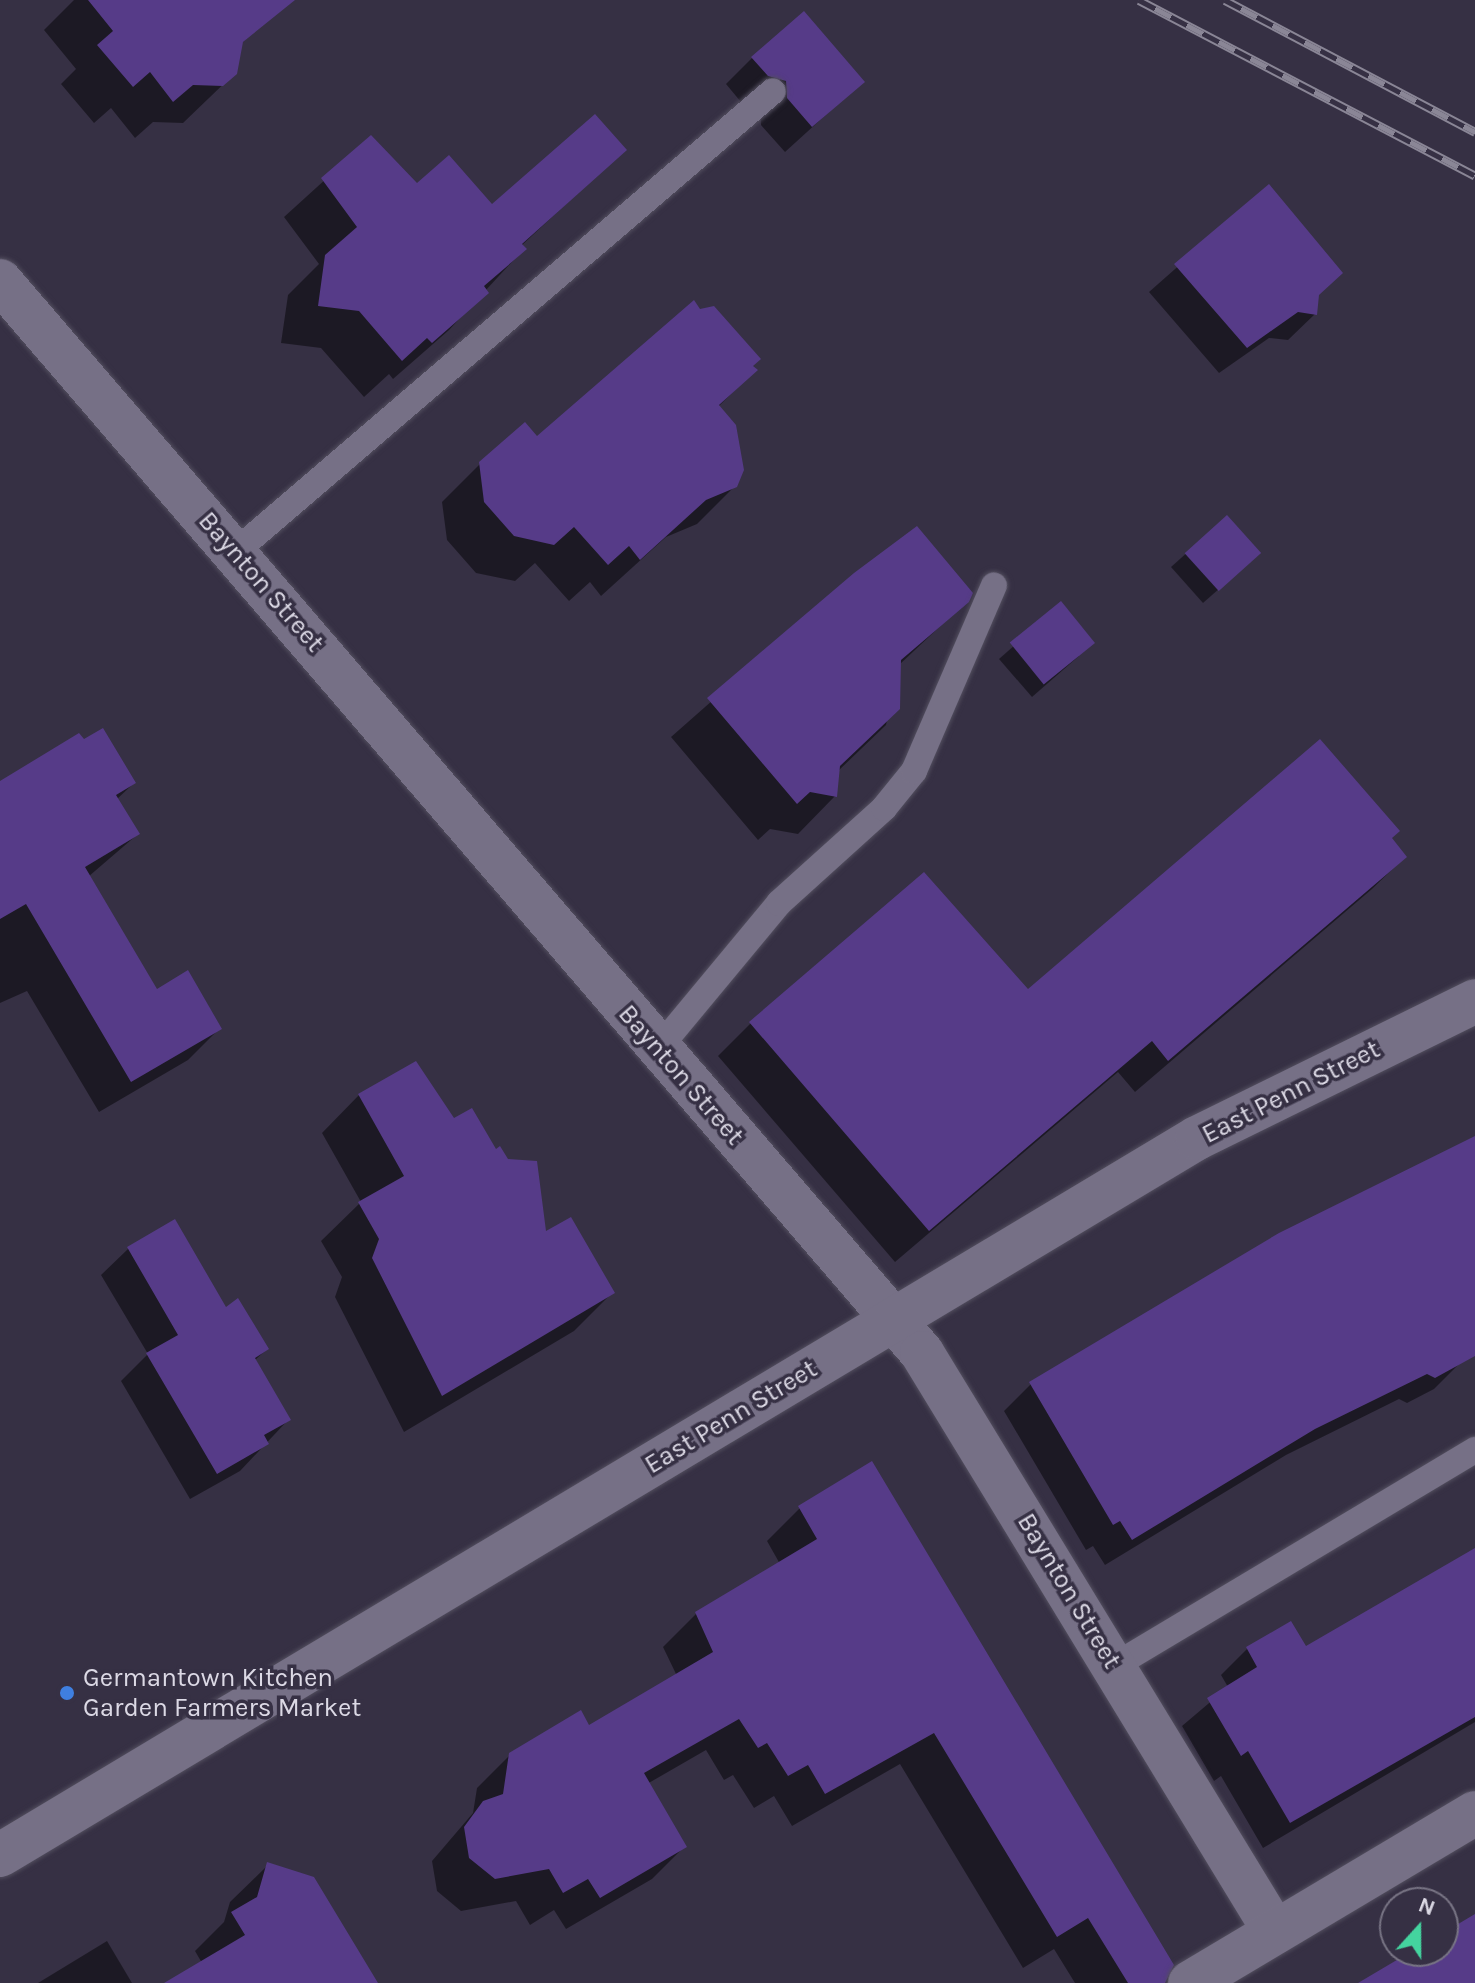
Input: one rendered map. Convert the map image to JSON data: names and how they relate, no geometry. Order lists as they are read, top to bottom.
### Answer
{
  "streets": {
    "street": ["Baynton Street", "East Penn Street"]
  },
  "crossings": [
    ["Baynton Street", "East Penn Street"]
  ],
  "places": ["Germantown Kitchen Garden Farmers Market"],
  "north": "top"
}
